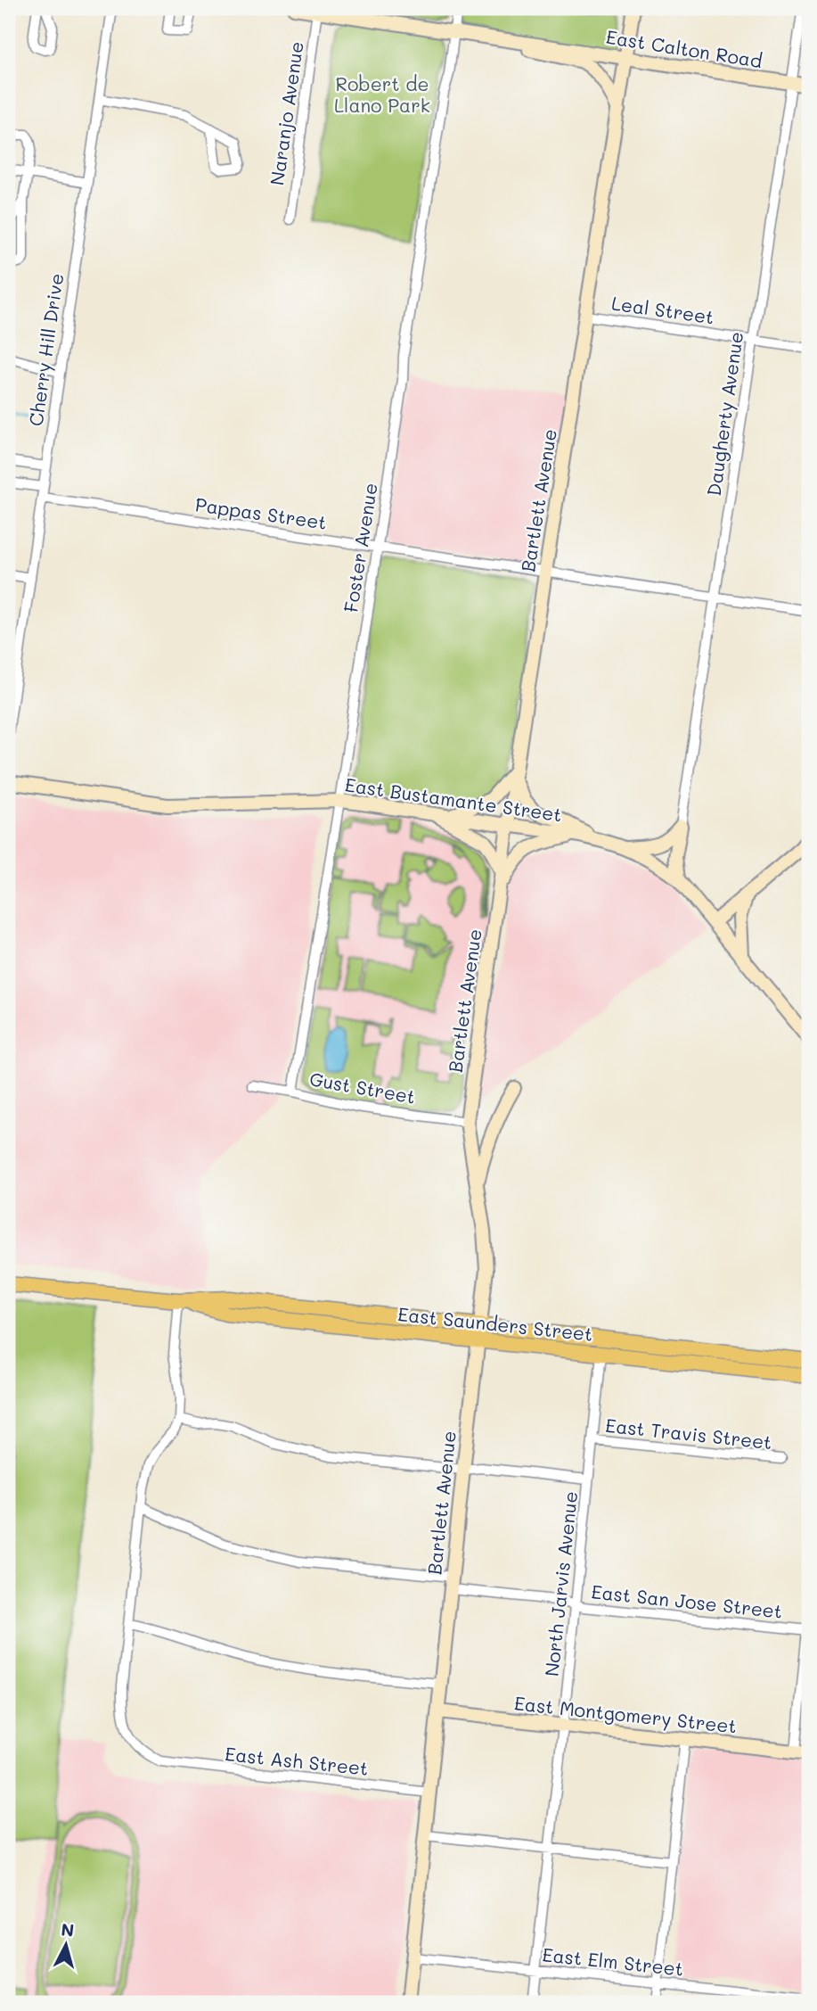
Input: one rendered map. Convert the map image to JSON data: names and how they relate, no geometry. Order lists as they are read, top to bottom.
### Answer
{
  "streets": {
    "main road": [
      "East Calton Road",
      "Bartlett Avenue",
      "East Bustamante Street",
      "East Saunders Street",
      "East Montgomery Street"
    ],
    "street": [
      "Naranjo Avenue",
      "Leal Street",
      "Cherry Hill Drive",
      "Daugherty Avenue",
      "Pappas Street",
      "Foster Avenue",
      "Gust Street",
      "East Travis Street",
      "North Jarvis Avenue",
      "East San Jose Street",
      "East Ash Street",
      "East Elm Street"
    ]
  },
  "crossings": [
    ["East Calton Road", "Naranjo Avenue"],
    ["East Calton Road", "Daugherty Avenue"],
    ["East Calton Road", "Bartlett Avenue"],
    ["East Calton Road", "Foster Avenue"],
    ["Leal Street", "Daugherty Avenue"],
    ["Leal Street", "Bartlett Avenue"],
    ["Cherry Hill Drive", "Pappas Street"],
    ["Daugherty Avenue", "Pappas Street"],
    ["Bartlett Avenue", "Pappas Street"],
    ["Bartlett Avenue", "East Bustamante Street"],
    ["Bartlett Avenue", "Gust Street"],
    ["Bartlett Avenue", "East Saunders Street"],
    ["Bartlett Avenue", "East San Jose Street"],
    ["Bartlett Avenue", "East Montgomery Street"],
    ["Bartlett Avenue", "East Ash Street"],
    ["Bartlett Avenue", "East Elm Street"],
    ["Pappas Street", "Foster Avenue"],
    ["Foster Avenue", "East Bustamante Street"],
    ["Foster Avenue", "Gust Street"],
    ["East Saunders Street", "North Jarvis Avenue"],
    ["East Travis Street", "North Jarvis Avenue"],
    ["North Jarvis Avenue", "East San Jose Street"],
    ["North Jarvis Avenue", "East Montgomery Street"],
    ["North Jarvis Avenue", "East Elm Street"]
  ],
  "parks": ["Robert de Llano Park"],
  "north": "top"
}
